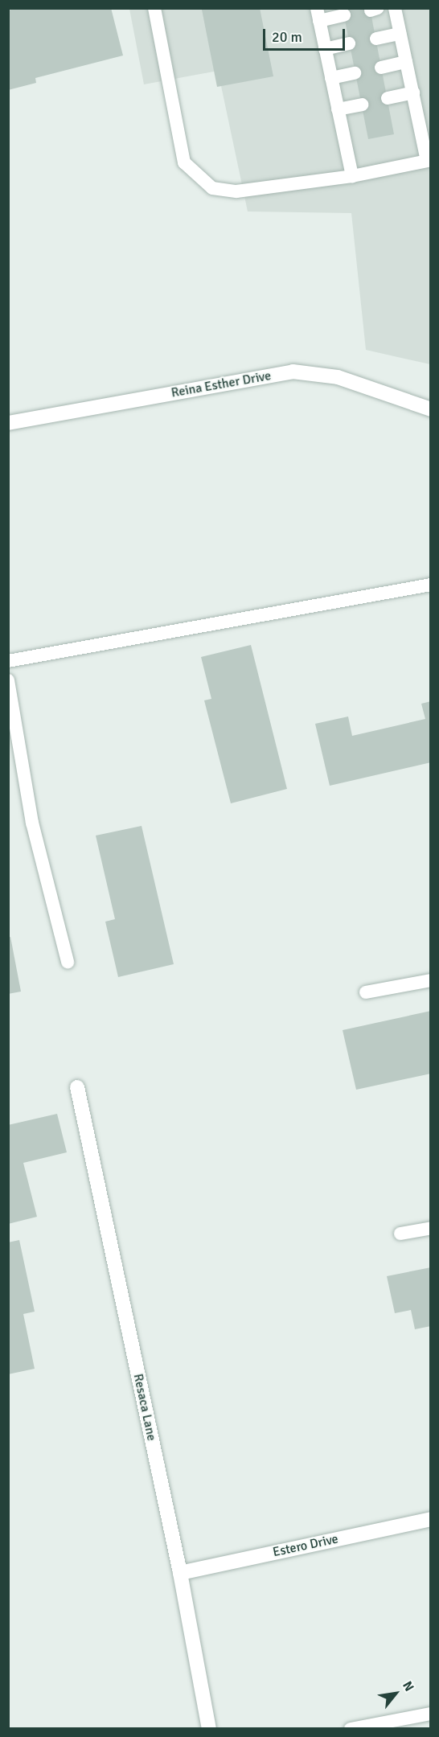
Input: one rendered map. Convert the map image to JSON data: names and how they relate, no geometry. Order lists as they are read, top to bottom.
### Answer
{
  "streets": {
    "street": ["Reina Esther Drive", "Resaca Lane", "Estero Drive"]
  },
  "crossings": [
    ["Resaca Lane", "Estero Drive"]
  ],
  "scale_bar": "20 m",
  "north": "top right"
}
